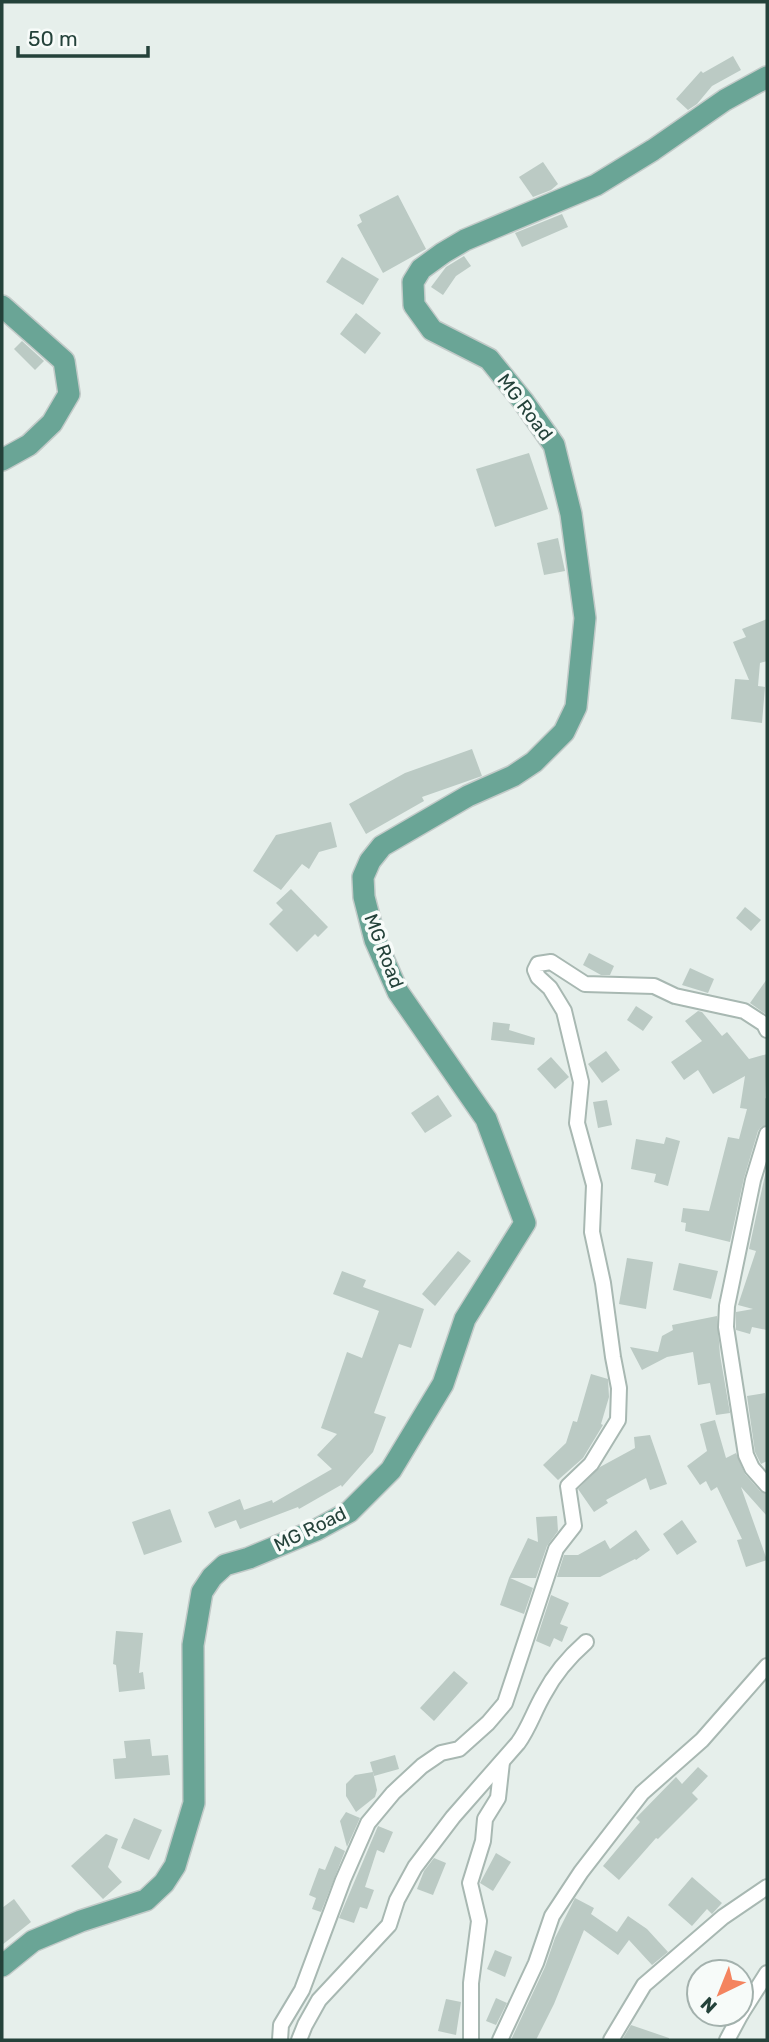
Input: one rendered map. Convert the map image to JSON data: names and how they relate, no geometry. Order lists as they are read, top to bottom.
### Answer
{
  "streets": {
    "main road": ["MG Road"]
  },
  "scale_bar": "50 m",
  "north": "bottom left"
}
